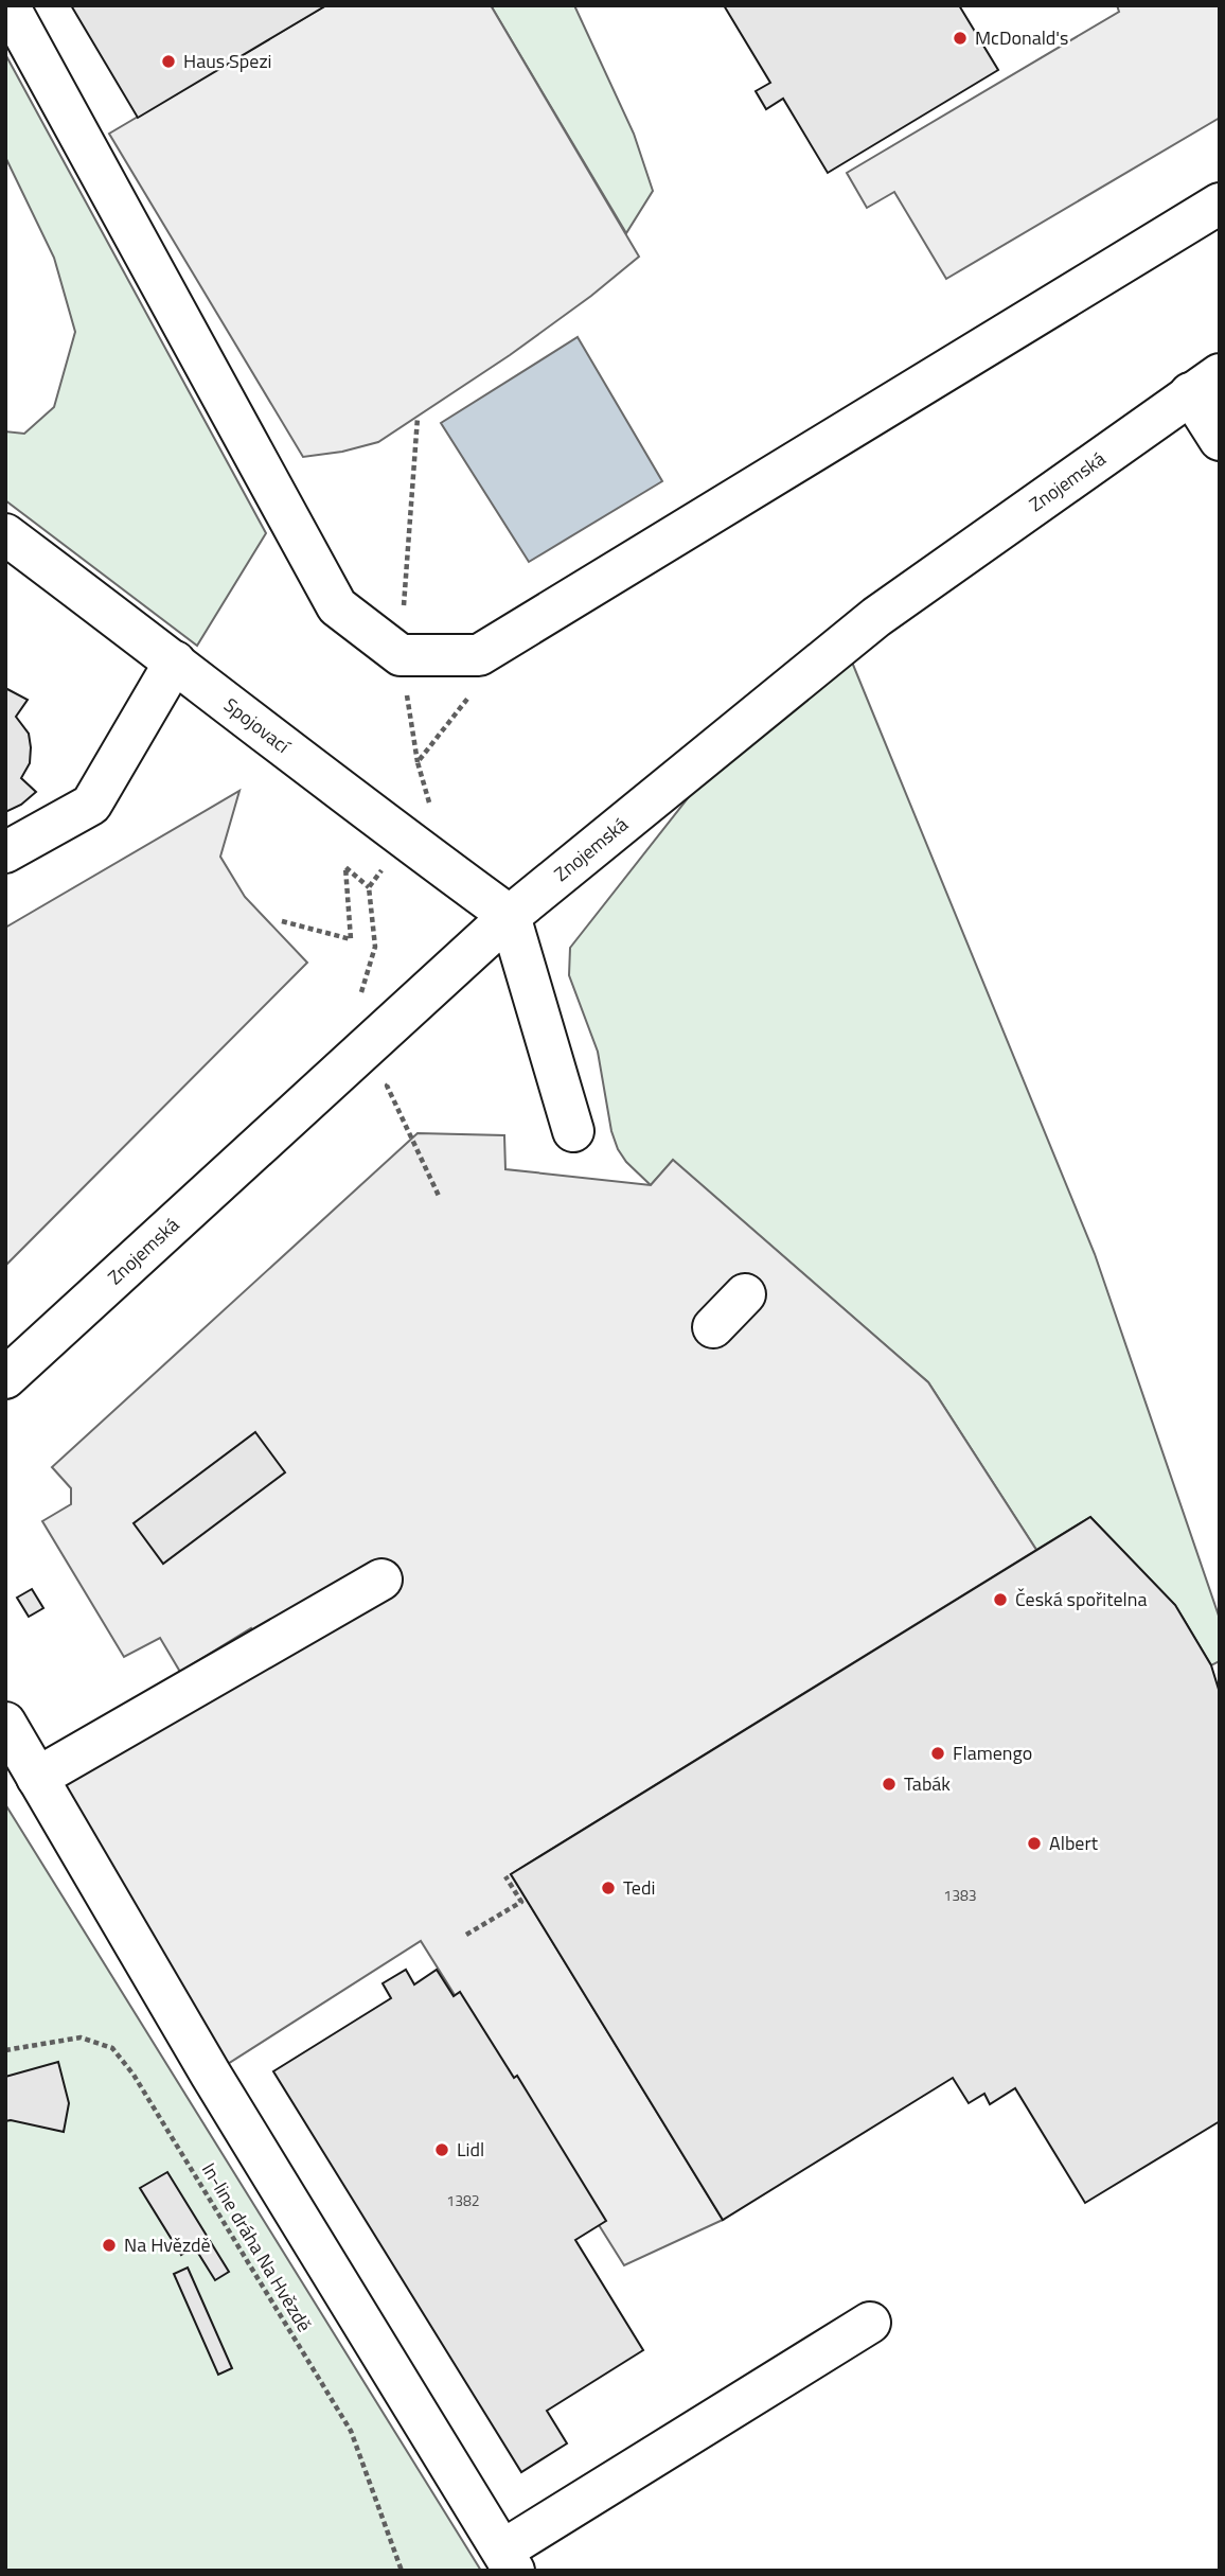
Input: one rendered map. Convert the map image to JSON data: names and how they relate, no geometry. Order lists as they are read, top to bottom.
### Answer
{
  "streets": {
    "street": ["Znojemská", "Spojovací"],
    "path": ["In-line dráha Na Hvězdě"]
  },
  "crossings": [
    ["Znojemská", "Spojovací"]
  ],
  "places": [
    "McDonald's",
    "Haus Spezi",
    "Česká spořitelna",
    "Flamengo",
    "Tabák",
    "Albert",
    "Tedi",
    "Lidl",
    "Na Hvězdě"
  ],
  "house_numbers": ["1383", "1382"]
}
